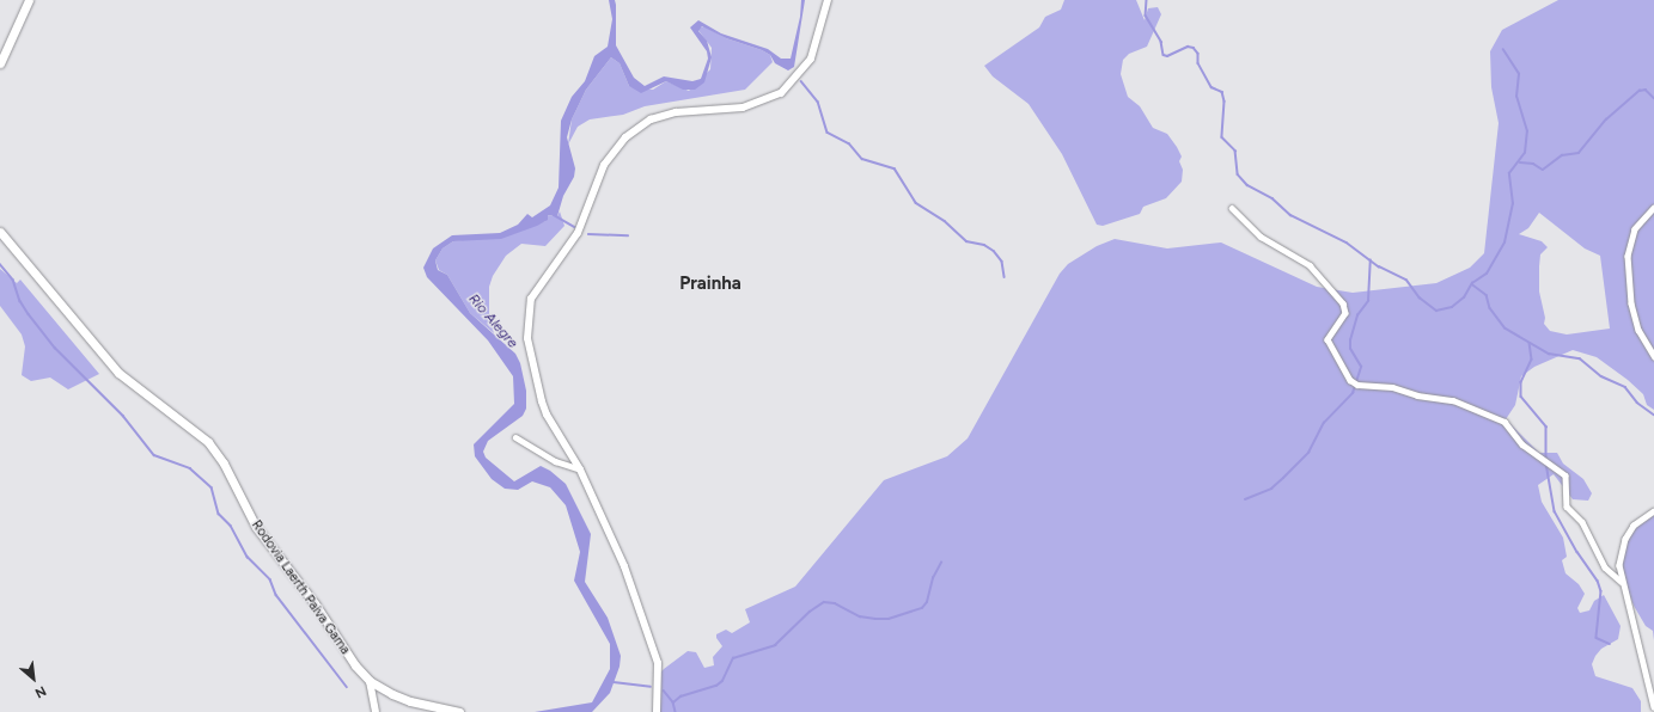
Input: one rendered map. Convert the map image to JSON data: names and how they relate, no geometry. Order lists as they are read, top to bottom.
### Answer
{
  "streets": {
    "main road": ["Rodovia Laerth Paiva Gama"]
  },
  "districts": ["Prainha"],
  "water": ["Rio Alegre"],
  "north": "bottom right"
}
